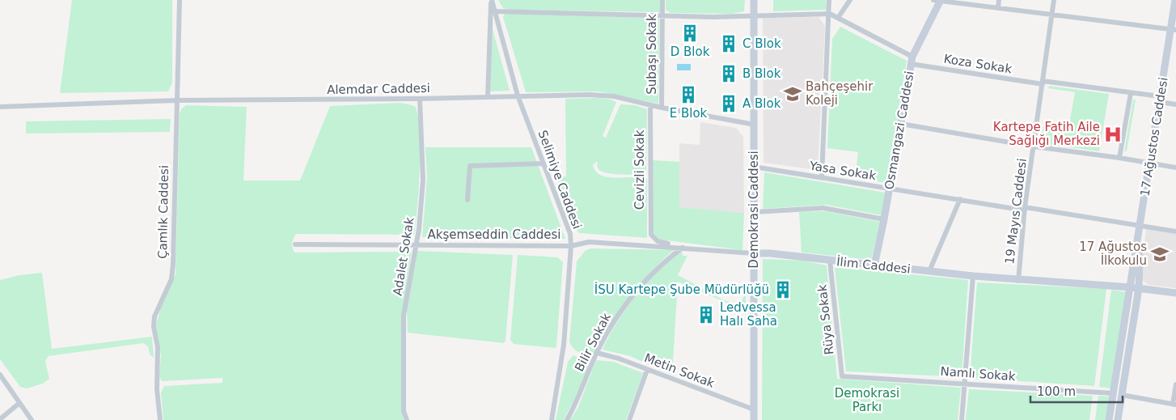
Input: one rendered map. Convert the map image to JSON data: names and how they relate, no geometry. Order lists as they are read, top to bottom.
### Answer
{
  "streets": {
    "street": [
      "Subaşı Sokak",
      "Koza Sokak",
      "Alemdar Caddesi",
      "Osmangazi Caddesi",
      "17 Ağustos Caddesi",
      "Cevizli Sokak",
      "Yasa Sokak",
      "Selimiye Caddesi",
      "Demokrasi Caddesi",
      "19 Mayıs Caddesi",
      "Çamlık Caddesi",
      "Akşemseddin Caddesi",
      "Adalet Sokak",
      "İlim Caddesi",
      "Rüya Sokak",
      "Bilir Sokak",
      "Metin Sokak",
      "Namlı Sokak"
    ]
  },
  "crossings": [
    ["Subaşı Sokak", "Alemdar Caddesi"],
    ["Koza Sokak", "Osmangazi Caddesi"],
    ["Koza Sokak", "17 Ağustos Caddesi"],
    ["Koza Sokak", "19 Mayıs Caddesi"],
    ["Alemdar Caddesi", "Cevizli Sokak"],
    ["Alemdar Caddesi", "Selimiye Caddesi"],
    ["Alemdar Caddesi", "Demokrasi Caddesi"],
    ["Alemdar Caddesi", "Çamlık Caddesi"],
    ["Alemdar Caddesi", "Adalet Sokak"],
    ["Osmangazi Caddesi", "Yasa Sokak"],
    ["Osmangazi Caddesi", "İlim Caddesi"],
    ["17 Ağustos Caddesi", "Yasa Sokak"],
    ["17 Ağustos Caddesi", "İlim Caddesi"],
    ["17 Ağustos Caddesi", "Namlı Sokak"],
    ["Cevizli Sokak", "İlim Caddesi"],
    ["Cevizli Sokak", "Bilir Sokak"],
    ["Yasa Sokak", "Demokrasi Caddesi"],
    ["Yasa Sokak", "19 Mayıs Caddesi"],
    ["Selimiye Caddesi", "Akşemseddin Caddesi"],
    ["Selimiye Caddesi", "İlim Caddesi"],
    ["Demokrasi Caddesi", "İlim Caddesi"],
    ["Demokrasi Caddesi", "Metin Sokak"],
    ["19 Mayıs Caddesi", "İlim Caddesi"],
    ["Akşemseddin Caddesi", "Adalet Sokak"],
    ["Akşemseddin Caddesi", "İlim Caddesi"],
    ["İlim Caddesi", "Rüya Sokak"],
    ["İlim Caddesi", "Bilir Sokak"],
    ["Rüya Sokak", "Namlı Sokak"],
    ["Bilir Sokak", "Metin Sokak"]
  ],
  "parks": ["Demokrasi Parkı"],
  "places": {
    "building": [
      "D Blok",
      "C Blok",
      "B Blok",
      "E Blok",
      "A Blok",
      "İSU Kartepe Şube Müdürlüğü",
      "Ledvessa Halı Saha"
    ],
    "school or university": ["Bahçeşehir Koleji", "17 Ağustos İlkokulu"],
    "hospital": ["Kartepe Fatih Aile Sağlığı Merkezi"]
  },
  "scale_bar": "100 m"
}
